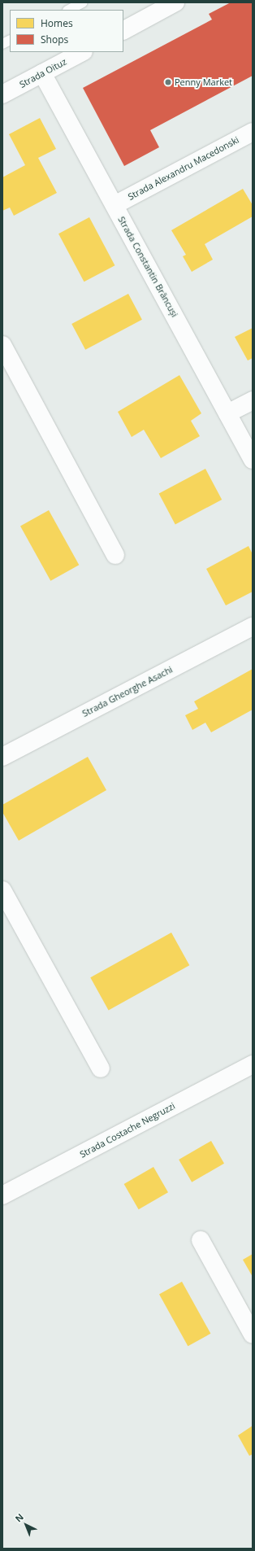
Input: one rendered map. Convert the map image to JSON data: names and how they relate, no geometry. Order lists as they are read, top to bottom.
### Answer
{
  "streets": {
    "street": [
      "Strada Oituz",
      "Strada Alexandru Macedonski",
      "Strada Constantin Brâncuși",
      "Strada Gheorghe Asachi",
      "Strada Costache Negruzzi"
    ]
  },
  "crossings": [
    ["Strada Oituz", "Strada Constantin Brâncuși"],
    ["Strada Alexandru Macedonski", "Strada Constantin Brâncuși"]
  ],
  "places": ["Penny Market"],
  "legend": ["Homes", "Shops"],
  "north": "top left"
}
